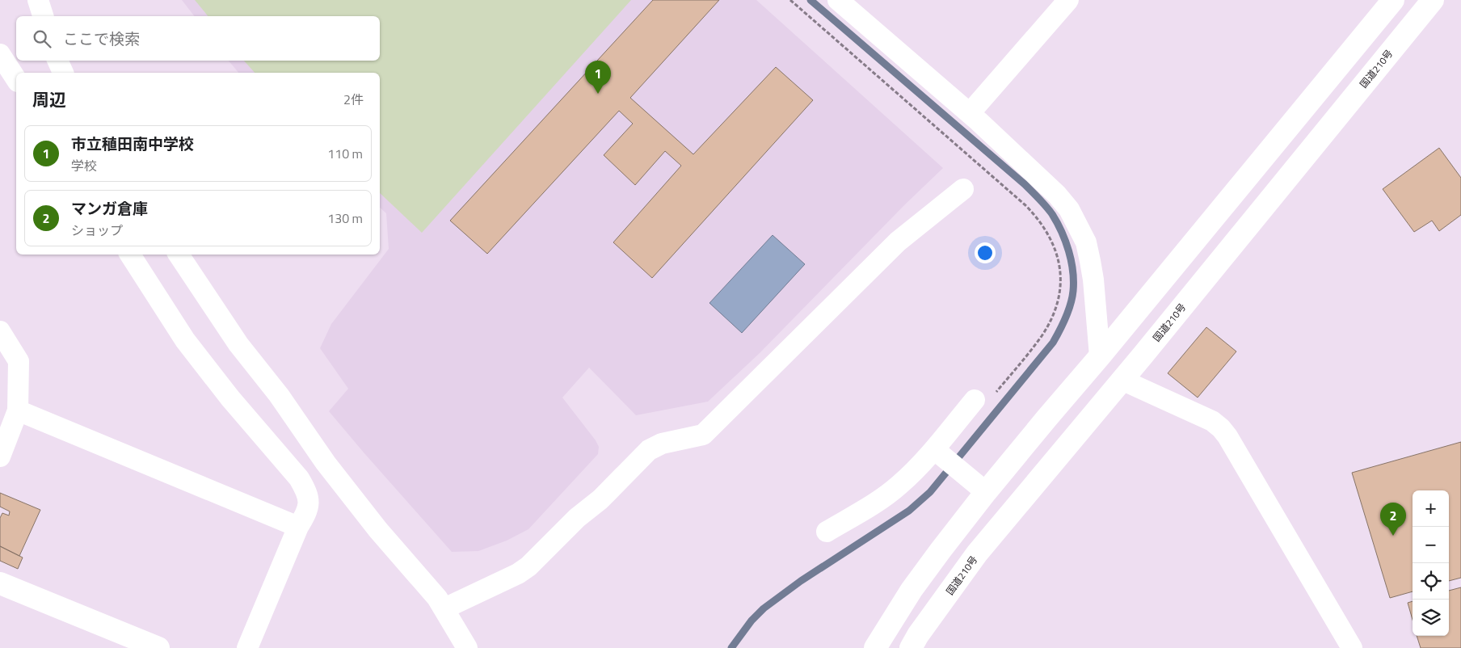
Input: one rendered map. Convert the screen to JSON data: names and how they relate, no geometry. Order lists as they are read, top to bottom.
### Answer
{
  "streets": {
    "main road": ["国道210号"]
  },
  "page": {
    "search": "ここで検索",
    "pins": ["1", "2"],
    "heading": ["周辺", "2件"],
    "list": [
      {
        "mark": "1",
        "name": "市立稙田南中学校",
        "note": "学校",
        "value": "110 m"
      },
      {
        "mark": "2",
        "name": "マンガ倉庫",
        "note": "ショップ",
        "value": "130 m"
      }
    ],
    "map_buttons": ["+", "−"]
  }
}
